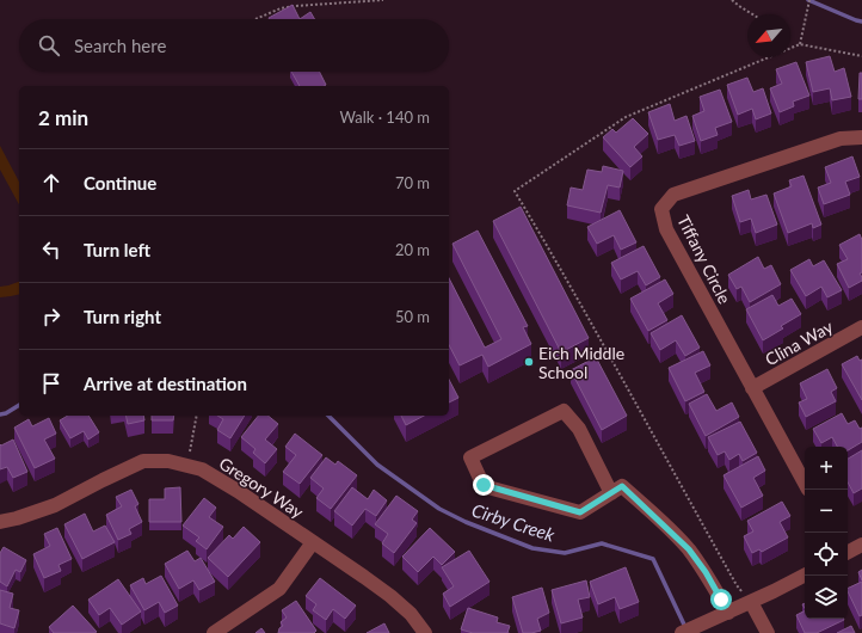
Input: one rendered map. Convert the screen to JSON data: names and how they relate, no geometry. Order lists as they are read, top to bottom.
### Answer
{
  "streets": {
    "street": ["Tiffany Circle", "Clina Way", "Gregory Way"]
  },
  "crossings": [
    ["Tiffany Circle", "Clina Way"]
  ],
  "water": ["Cirby Creek"],
  "places": ["Eich Middle School"],
  "north": "bottom left",
  "page": {
    "search": "Search here",
    "heading": ["2 min", "Walk · 140 m"],
    "list": [
      ["Continue", "70 m"],
      ["Turn left", "20 m"],
      ["Turn right", "50 m"],
      "Arrive at destination"
    ],
    "map_buttons": ["+", "−"]
  }
}
